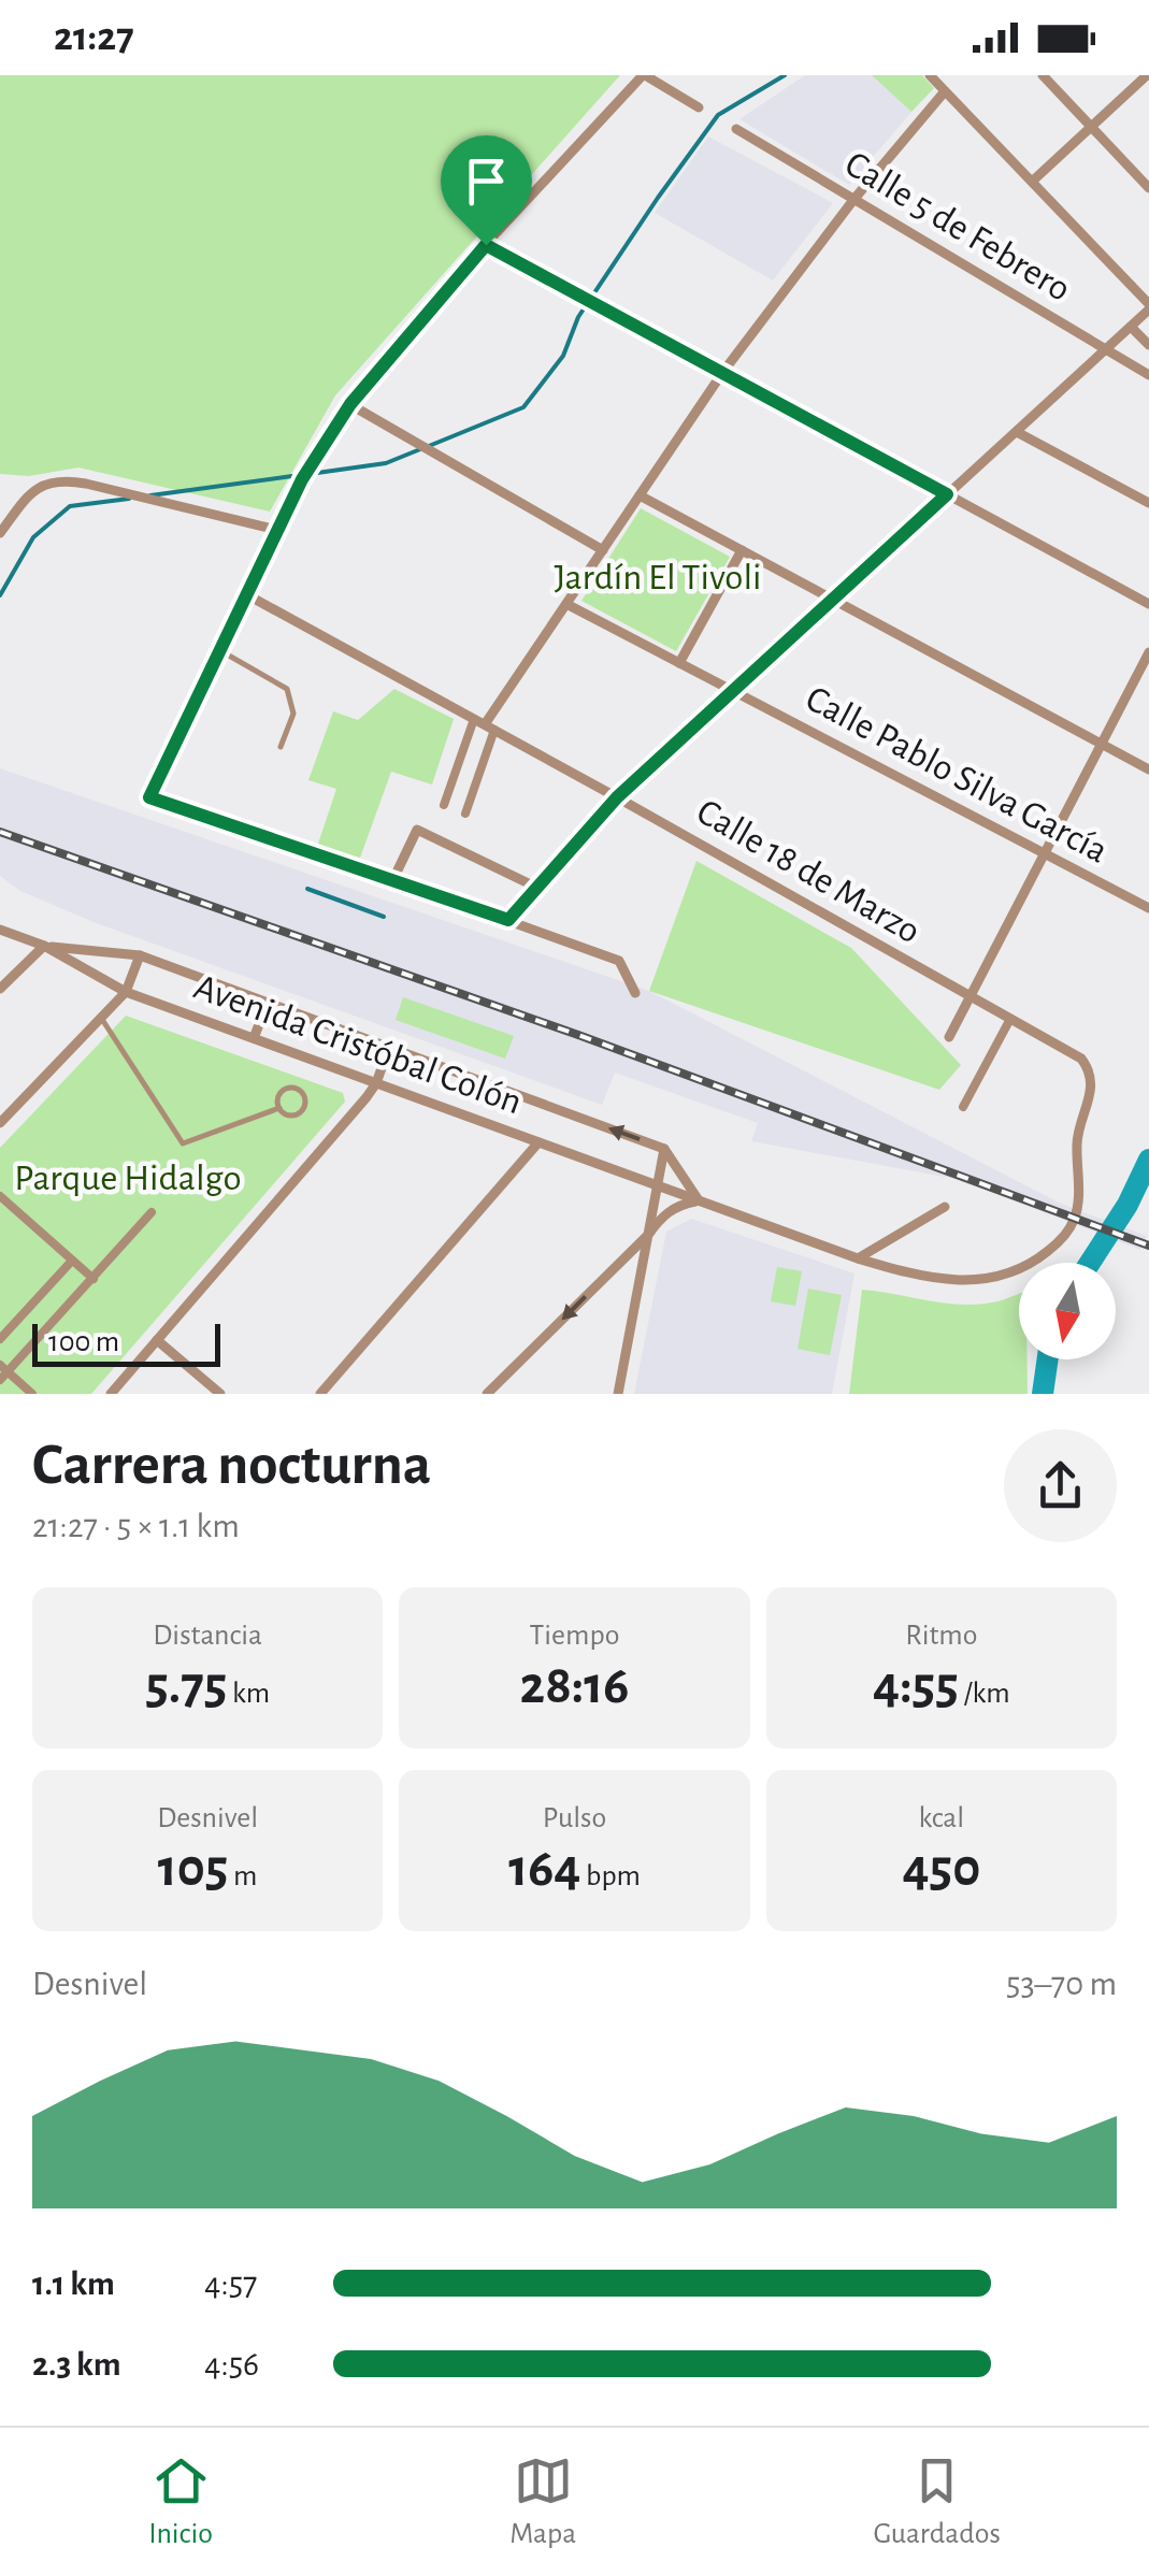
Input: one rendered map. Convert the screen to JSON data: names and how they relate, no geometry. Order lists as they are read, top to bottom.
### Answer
{
  "streets": {
    "street": [
      "Calle 5 de Febrero",
      "Calle Pablo Silva García",
      "Calle 18 de Marzo",
      "Avenida Cristóbal Colón"
    ]
  },
  "crossings": [
    ["Calle 18 de Marzo", "Avenida Cristóbal Colón"]
  ],
  "parks": ["Jardín El Tivoli", "Parque Hidalgo"],
  "scale_bar": "100 m",
  "north": "bottom",
  "page": {
    "status": "21:27",
    "scale": "100 m",
    "heading": ["Carrera nocturna", "21:27 · 5 × 1.1 km"],
    "stats": [
      ["Distancia", "5.75 km"],
      ["Tiempo", "28:16"],
      ["Ritmo", "4:55 /km"],
      ["Desnivel", "105 m"],
      ["Pulso", "164 bpm"],
      ["kcal", "450"]
    ],
    "chart": ["Desnivel", "53–70 m"],
    "list": [
      {
        "name": "1.1 km",
        "note": "4:57"
      },
      {
        "name": "2.3 km",
        "note": "4:56"
      }
    ],
    "tabs": ["Inicio", "Mapa", "Guardados"]
  }
}
